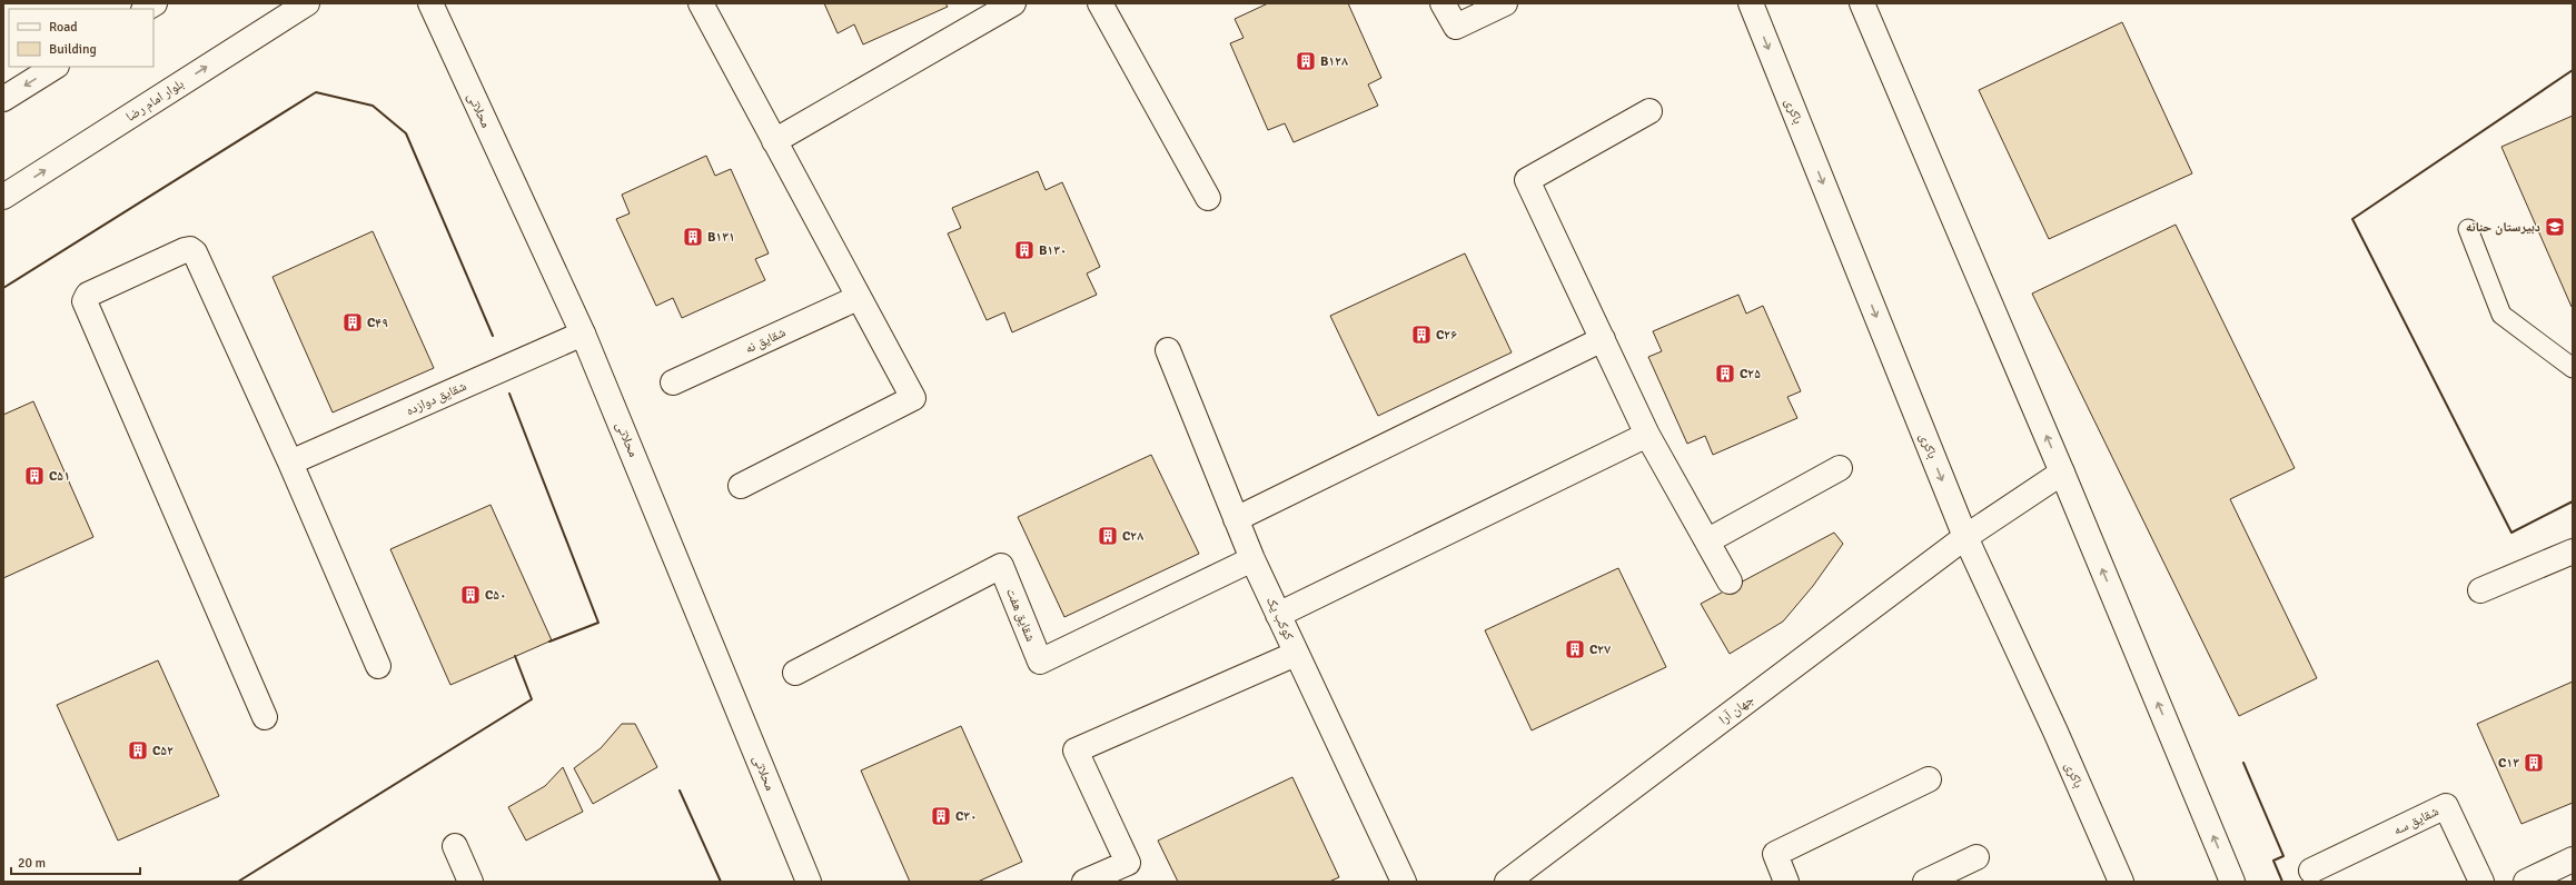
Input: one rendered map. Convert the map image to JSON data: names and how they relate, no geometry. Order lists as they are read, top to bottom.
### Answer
{
  "streets": {
    "street": [
      "بلوار امام رضا",
      "محلاتی",
      "باکری",
      "شقایق نه",
      "شقایق دوازده",
      "شقایق هفت",
      "کوکب یک",
      "جهان آرا",
      "شقایق سه"
    ]
  },
  "crossings": [
    ["محلاتی", "شقایق دوازده"],
    ["باکری", "جهان آرا"],
    ["شقایق هفت", "کوکب یک"]
  ],
  "one_way": ["بلوار امام رضا"],
  "places": {
    "building": [
      "B۱۲۸",
      "B۱۳۱",
      "B۱۳۰",
      "C۴۹",
      "C۲۶",
      "C۲۵",
      "C۵۱",
      "C۲۸",
      "C۵۰",
      "C۲۷",
      "C۵۲",
      "C۱۳",
      "C۳۰"
    ],
    "school or university": ["دبیرستان حنانه"]
  },
  "legend": ["Road", "Building"],
  "scale_bar": "20 m"
}
